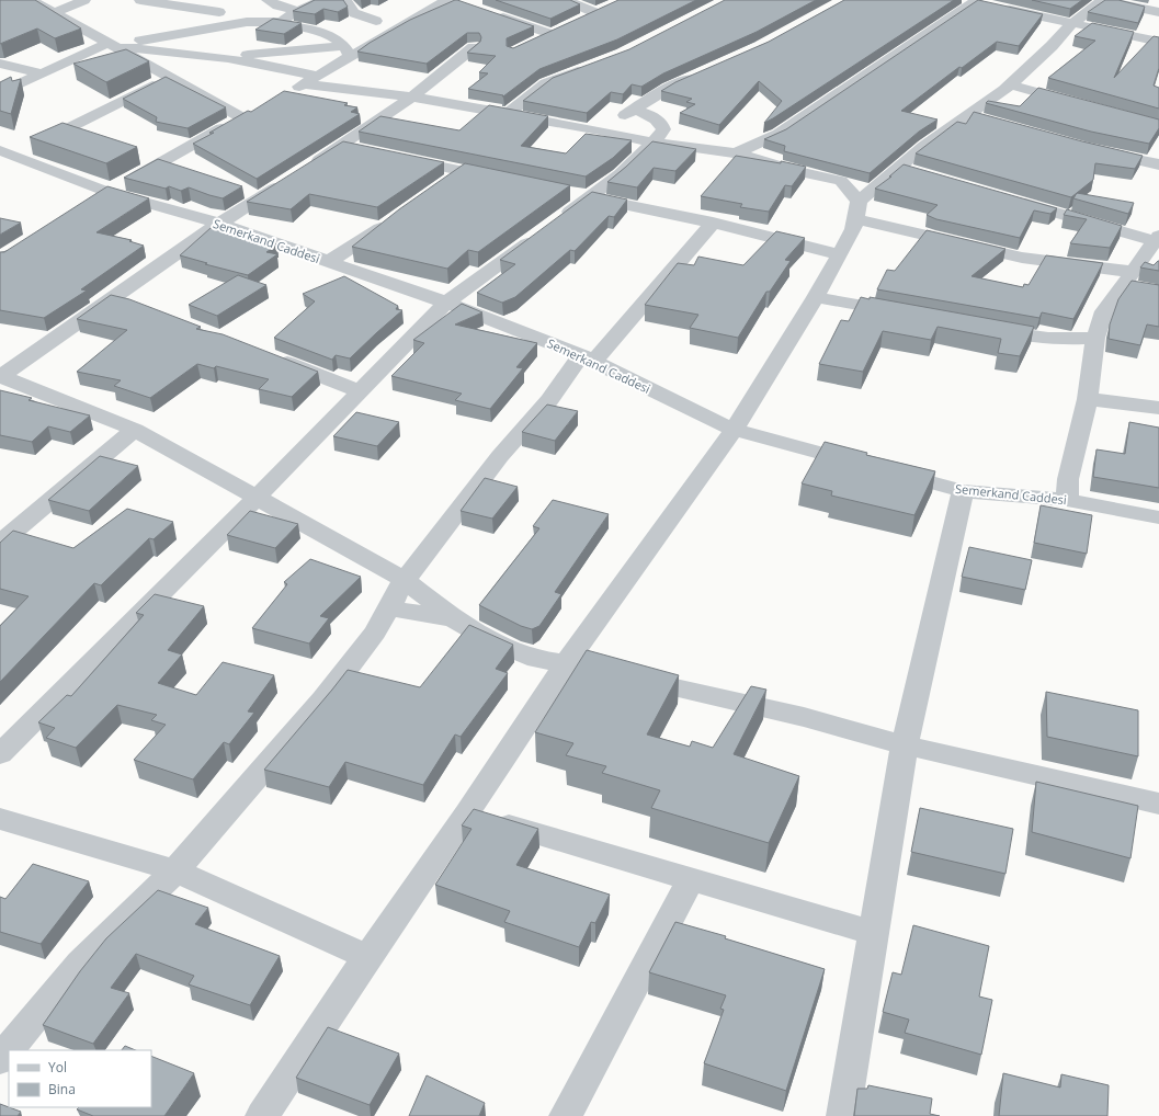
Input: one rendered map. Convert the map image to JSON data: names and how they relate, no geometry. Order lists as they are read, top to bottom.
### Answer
{
  "streets": {
    "street": ["Semerkand Caddesi"]
  },
  "legend": ["Yol", "Bina"]
}
